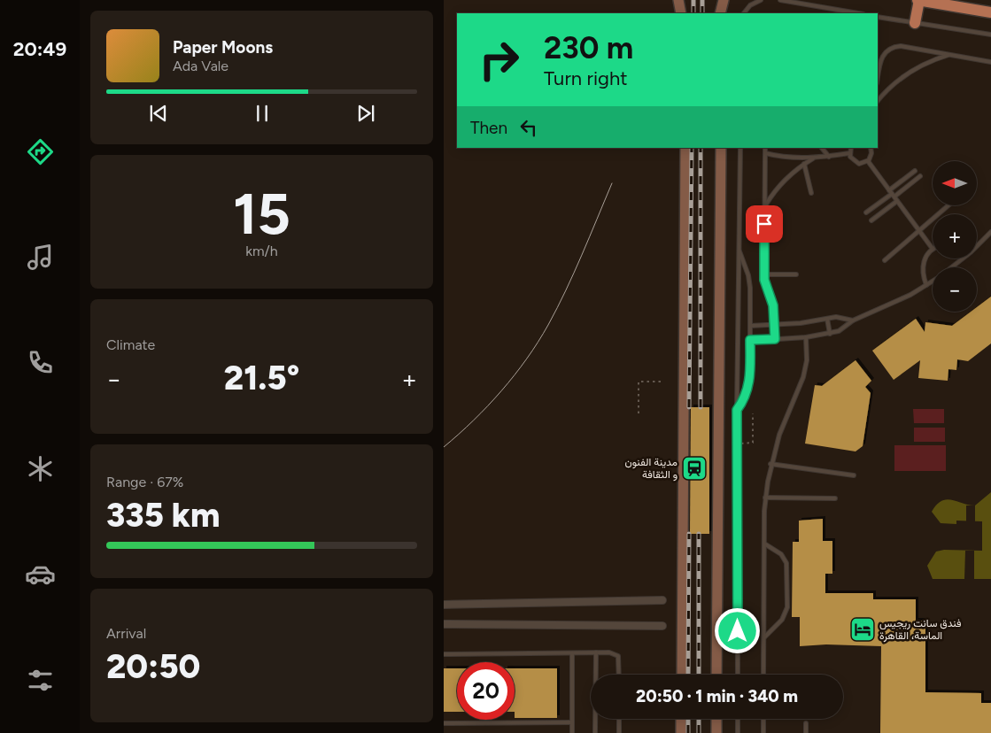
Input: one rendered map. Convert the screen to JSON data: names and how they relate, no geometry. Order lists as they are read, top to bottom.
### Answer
{
  "places": {
    "station": ["مدينة الفنون و الثقافة"],
    "hotel": ["فندق سانت ريجيس الماسة، القاهرة"]
  },
  "north": "left",
  "page": {
    "tabs": "20:49",
    "turn": ["230 m", "Turn right"],
    "song": ["Paper Moons", "Ada Vale"],
    "then": "Then",
    "tile": [
      ["15", "km/h"],
      "Climate",
      ["Range · 67%", "335 km"],
      ["Arrival", "20:50"]
    ],
    "map_buttons": ["+", "−"],
    "heat": ["−", "21.5°", "+"],
    "limit": "20",
    "trip": "20:50 · 1 min · 340 m"
  }
}
